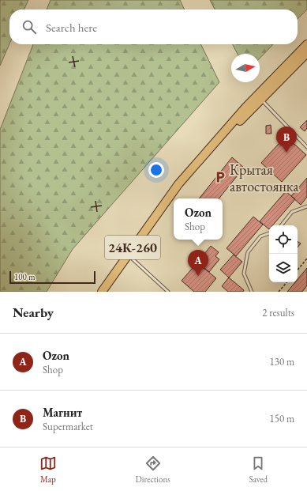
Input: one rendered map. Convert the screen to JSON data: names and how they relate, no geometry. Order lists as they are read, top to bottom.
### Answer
{
  "streets": {
    "main road": ["24К-260"]
  },
  "places": {
    "parking": ["Крытая автостоянка"]
  },
  "scale_bar": "100 m",
  "north": "right",
  "page": {
    "search": "Search here",
    "pins": ["B", "A"],
    "popup": ["Ozon", "Shop"],
    "scale": "100 m",
    "heading": ["Nearby", "2 results"],
    "list": [
      {
        "mark": "A",
        "name": "Ozon",
        "note": "Shop",
        "value": "130 m"
      },
      {
        "mark": "B",
        "name": "Магнит",
        "note": "Supermarket",
        "value": "150 m"
      }
    ],
    "nav": ["Map", "Directions", "Saved"]
  }
}
